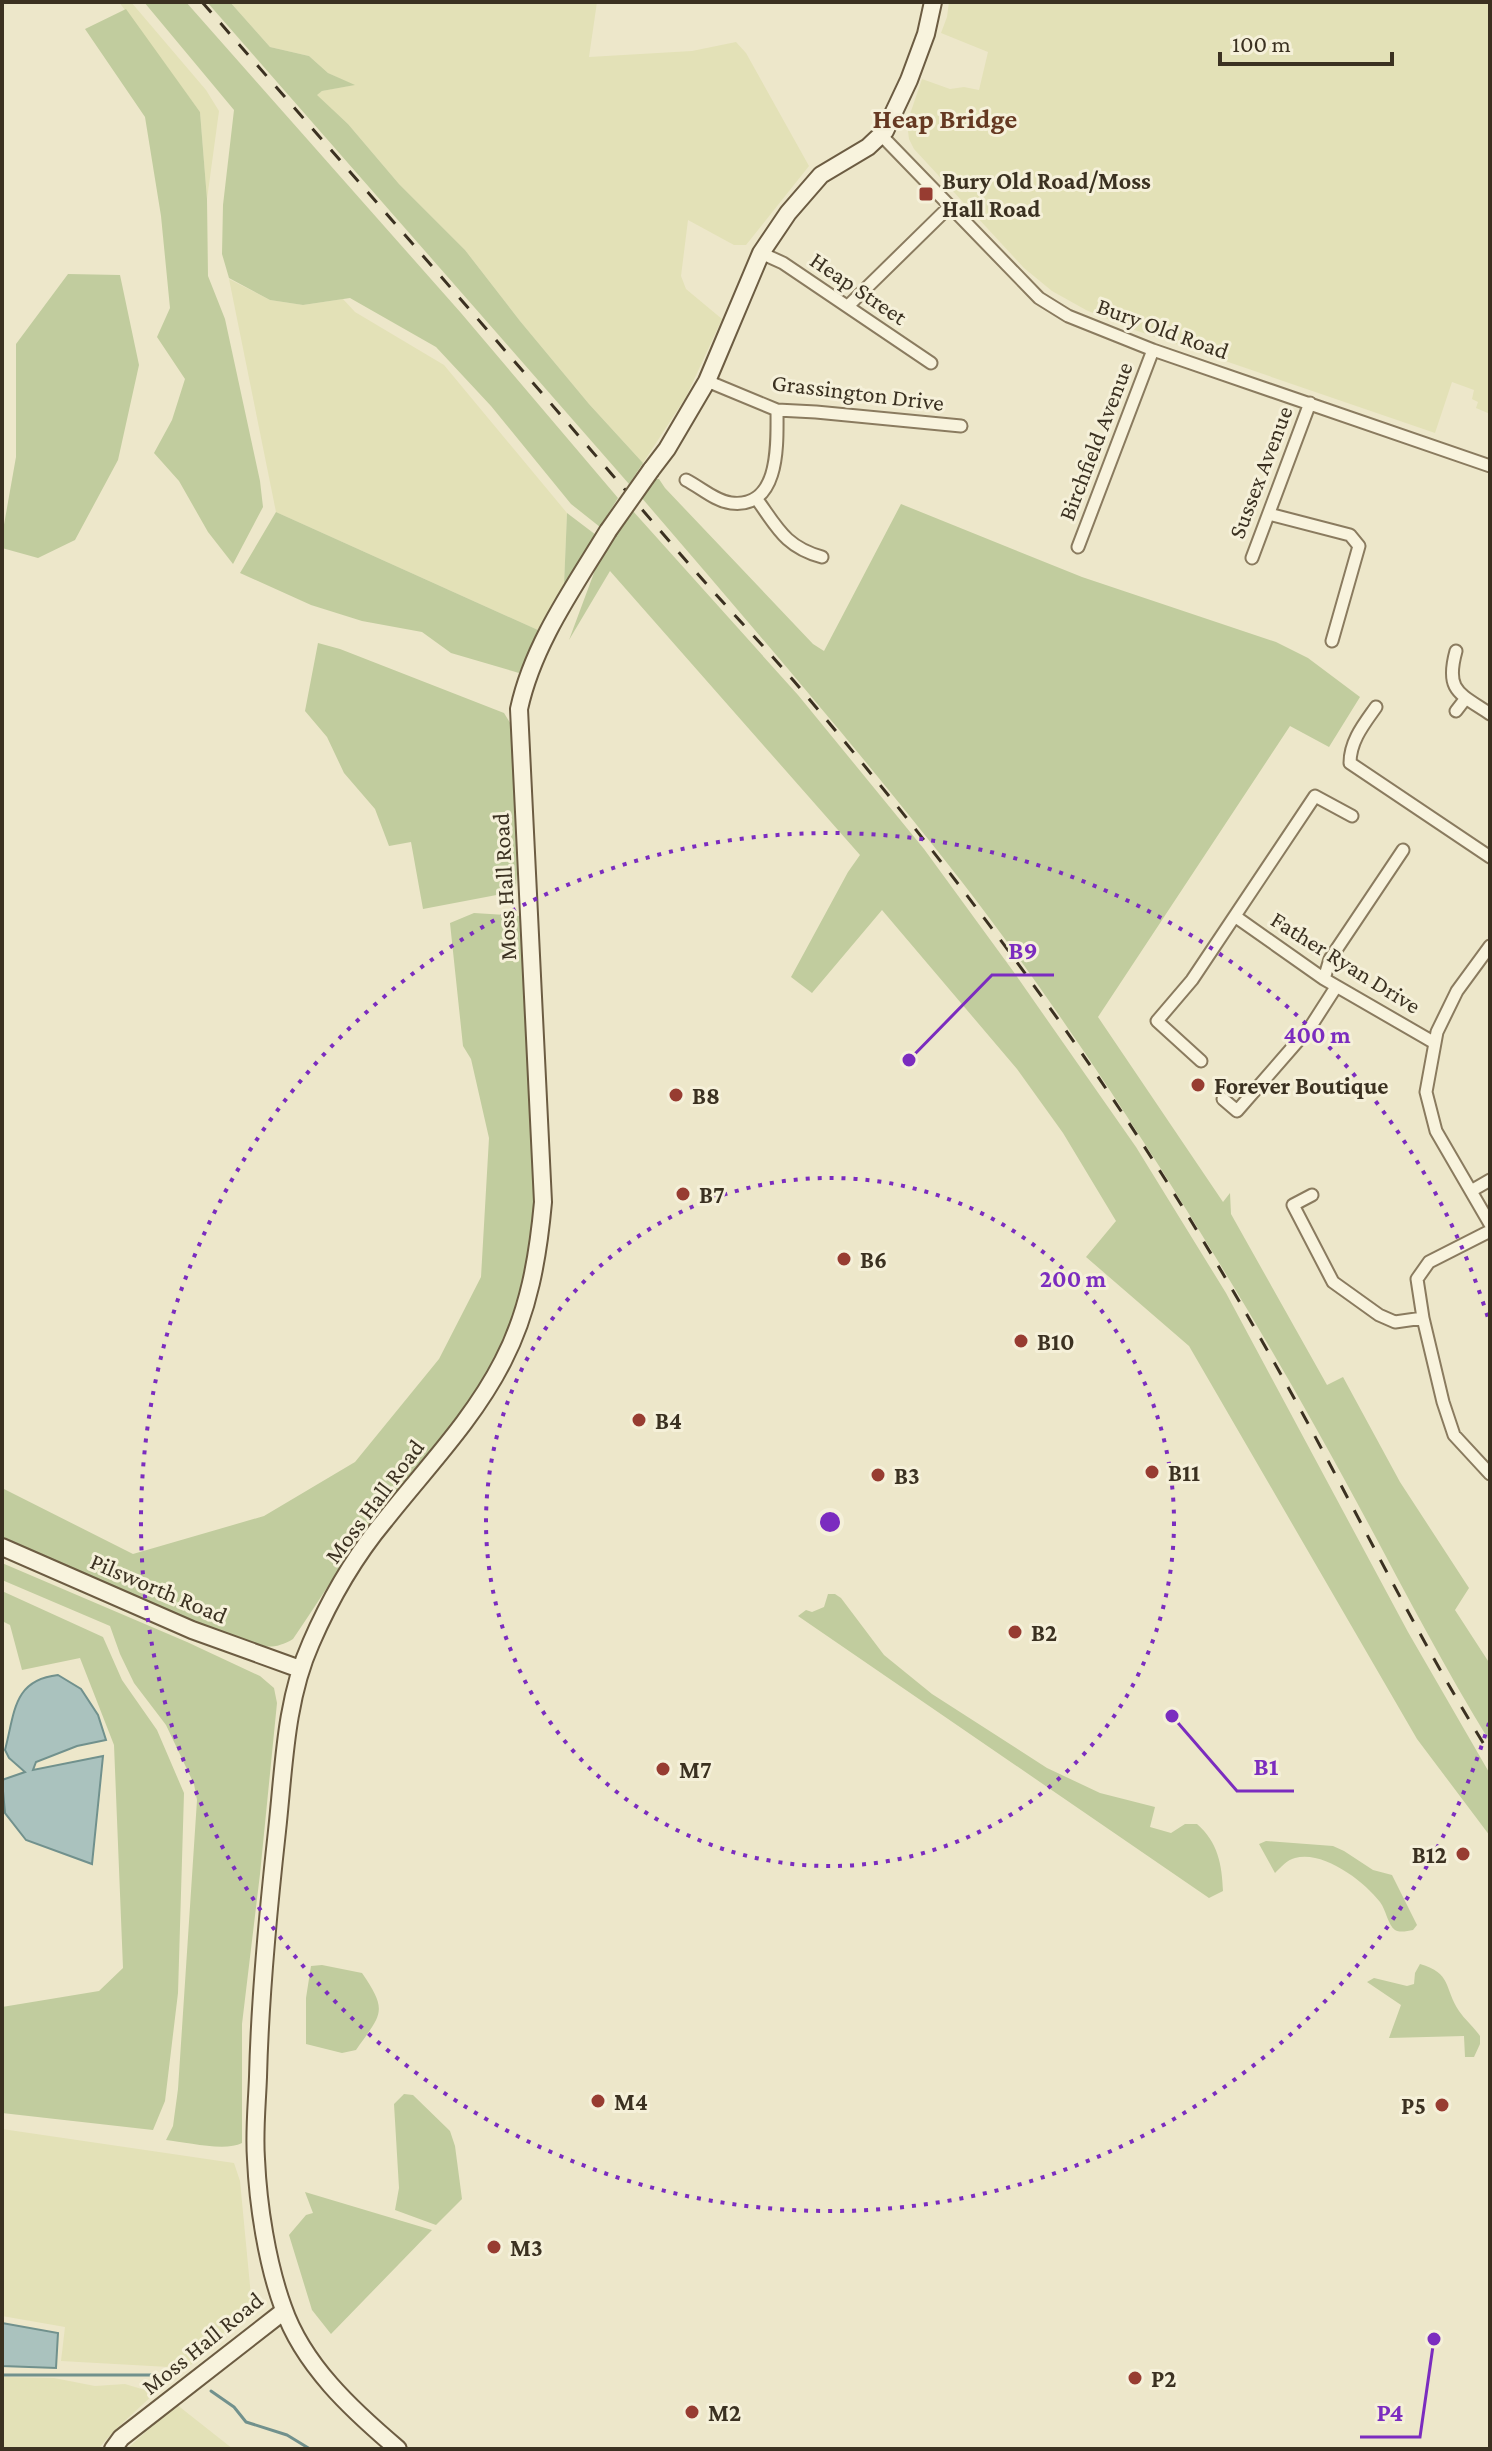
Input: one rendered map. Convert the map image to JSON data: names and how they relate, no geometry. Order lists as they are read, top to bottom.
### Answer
{
  "streets": {
    "street": [
      "Heap Street",
      "Bury Old Road",
      "Grassington Drive",
      "Birchfield Avenue",
      "Sussex Avenue",
      "Moss Hall Road",
      "Father Ryan Drive",
      "Pilsworth Road"
    ]
  },
  "crossings": [
    ["Heap Street", "Moss Hall Road"],
    ["Bury Old Road", "Birchfield Avenue"],
    ["Bury Old Road", "Sussex Avenue"],
    ["Bury Old Road", "Moss Hall Road"],
    ["Grassington Drive", "Moss Hall Road"],
    ["Moss Hall Road", "Pilsworth Road"]
  ],
  "districts": ["Heap Bridge"],
  "places": {
    "transit": ["Bury Old Road/Moss Hall Road"],
    "other": [
      "B9",
      "Forever Boutique",
      "B8",
      "B7",
      "B6",
      "B10",
      "B4",
      "B11",
      "B3",
      "B2",
      "B1",
      "M7",
      "B12",
      "M4",
      "P5",
      "M3",
      "P4",
      "P2",
      "M2"
    ]
  },
  "scale_bar": "100 m",
  "rings": ["400 m", "200 m"]
}
